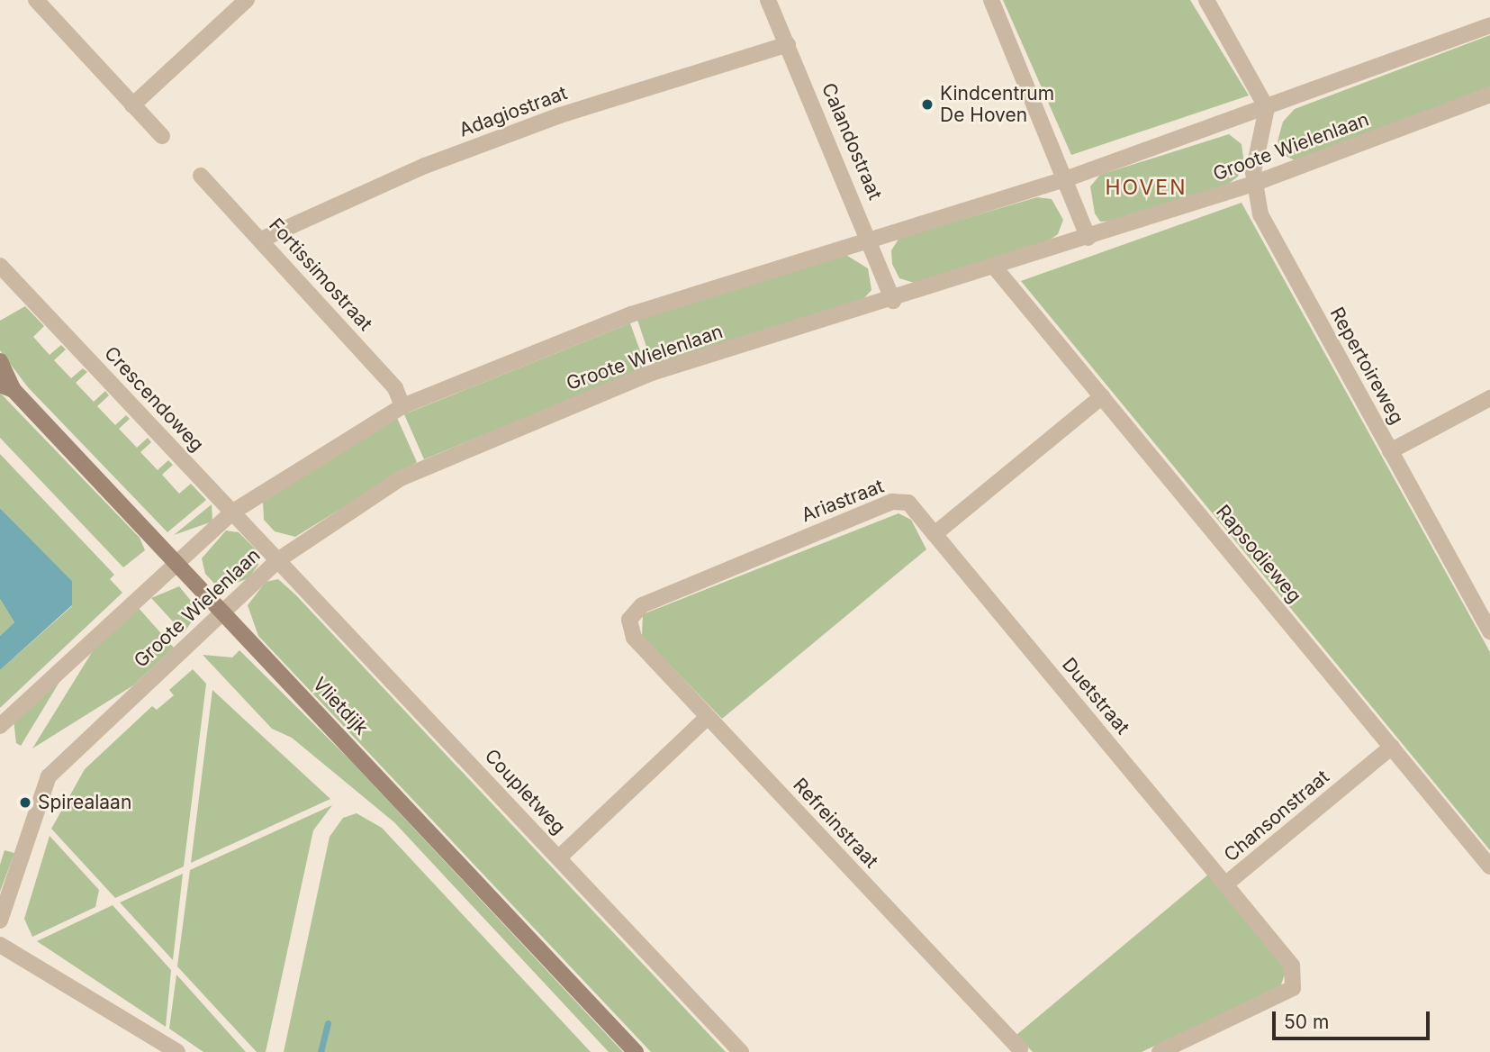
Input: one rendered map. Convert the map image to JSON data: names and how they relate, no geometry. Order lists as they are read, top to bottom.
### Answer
{
  "streets": {
    "street": [
      "Adagiostraat",
      "Calandostraat",
      "Groote Wielenlaan",
      "Fortissimostraat",
      "Repertoireweg",
      "Crescendoweg",
      "Ariastraat",
      "Rapsodieweg",
      "Duetstraat",
      "Vlietdijk",
      "Coupletweg",
      "Chansonstraat",
      "Refreinstraat"
    ]
  },
  "crossings": [
    ["Adagiostraat", "Calandostraat"],
    ["Adagiostraat", "Fortissimostraat"],
    ["Calandostraat", "Groote Wielenlaan"],
    ["Groote Wielenlaan", "Repertoireweg"],
    ["Groote Wielenlaan", "Crescendoweg"],
    ["Groote Wielenlaan", "Rapsodieweg"],
    ["Groote Wielenlaan", "Vlietdijk"],
    ["Groote Wielenlaan", "Coupletweg"],
    ["Crescendoweg", "Coupletweg"],
    ["Ariastraat", "Duetstraat"],
    ["Ariastraat", "Refreinstraat"],
    ["Rapsodieweg", "Chansonstraat"],
    ["Duetstraat", "Chansonstraat"]
  ],
  "districts": ["HOVEN"],
  "places": ["Kindcentrum De Hoven", "Spirealaan"],
  "scale_bar": "50 m"
}
